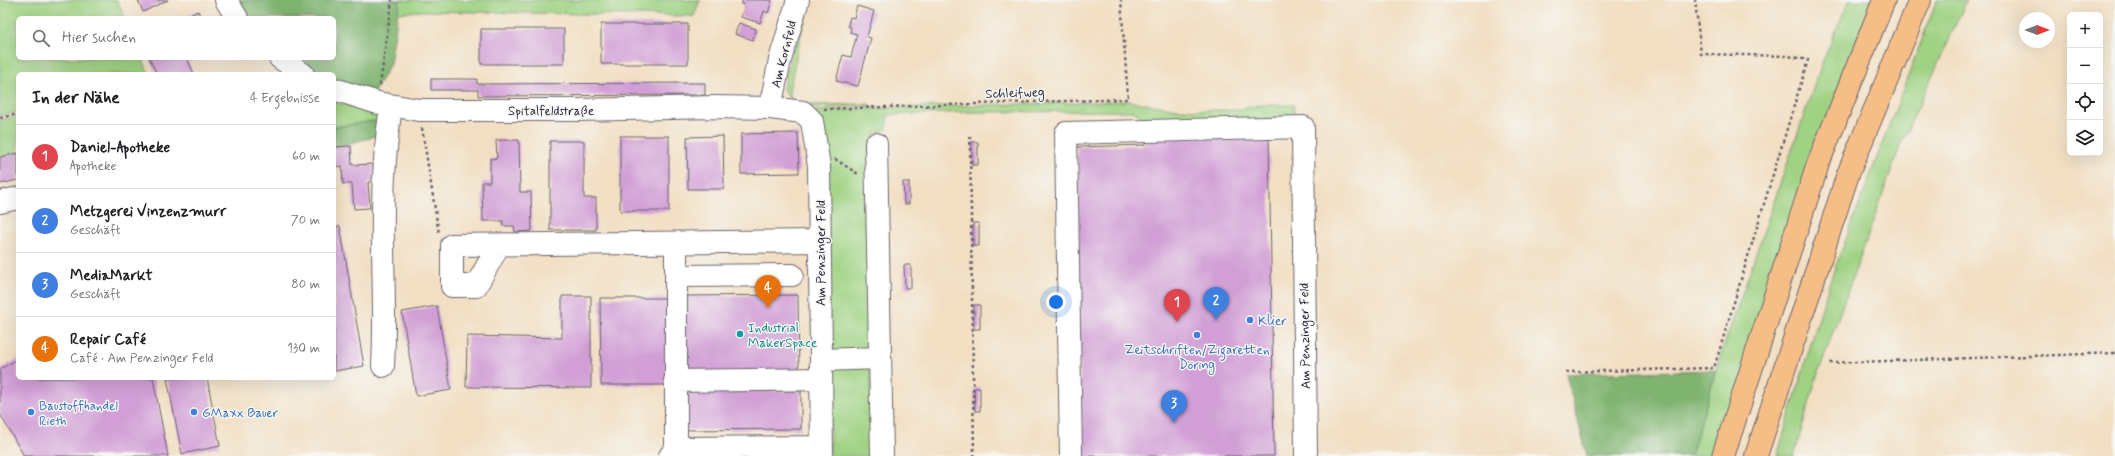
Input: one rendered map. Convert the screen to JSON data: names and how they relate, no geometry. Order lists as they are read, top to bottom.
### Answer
{
  "streets": {
    "street": ["Am Kornfeld", "Spitalfeldstraße", "Am Penzinger Feld"],
    "path": ["Schleifweg"]
  },
  "crossings": [
    ["Am Kornfeld", "Spitalfeldstraße"],
    ["Schleifweg", "Am Penzinger Feld"]
  ],
  "places": [
    "Klier",
    "Industrial MakerSpace",
    "Zeitschriften/Zigaretten Döring",
    "Baustoffhandel Rieth",
    "GMaxx Bauer"
  ],
  "north": "right",
  "page": {
    "map_buttons": ["+", "−"],
    "search": "Hier suchen",
    "heading": ["In der Nähe", "4 Ergebnisse"],
    "list": [
      {
        "mark": "1",
        "name": "Daniel-Apotheke",
        "note": "Apotheke",
        "value": "60 m"
      },
      {
        "mark": "2",
        "name": "Metzgerei Vinzenzmurr",
        "note": "Geschäft",
        "value": "70 m"
      },
      {
        "mark": "3",
        "name": "MediaMarkt",
        "note": "Geschäft",
        "value": "80 m"
      },
      {
        "mark": "4",
        "name": "Repair Café",
        "note": "Café · Am Penzinger Feld",
        "value": "130 m"
      }
    ],
    "pins": [
      "4",
      "2",
      "1",
      "3"
    ]
  }
}
